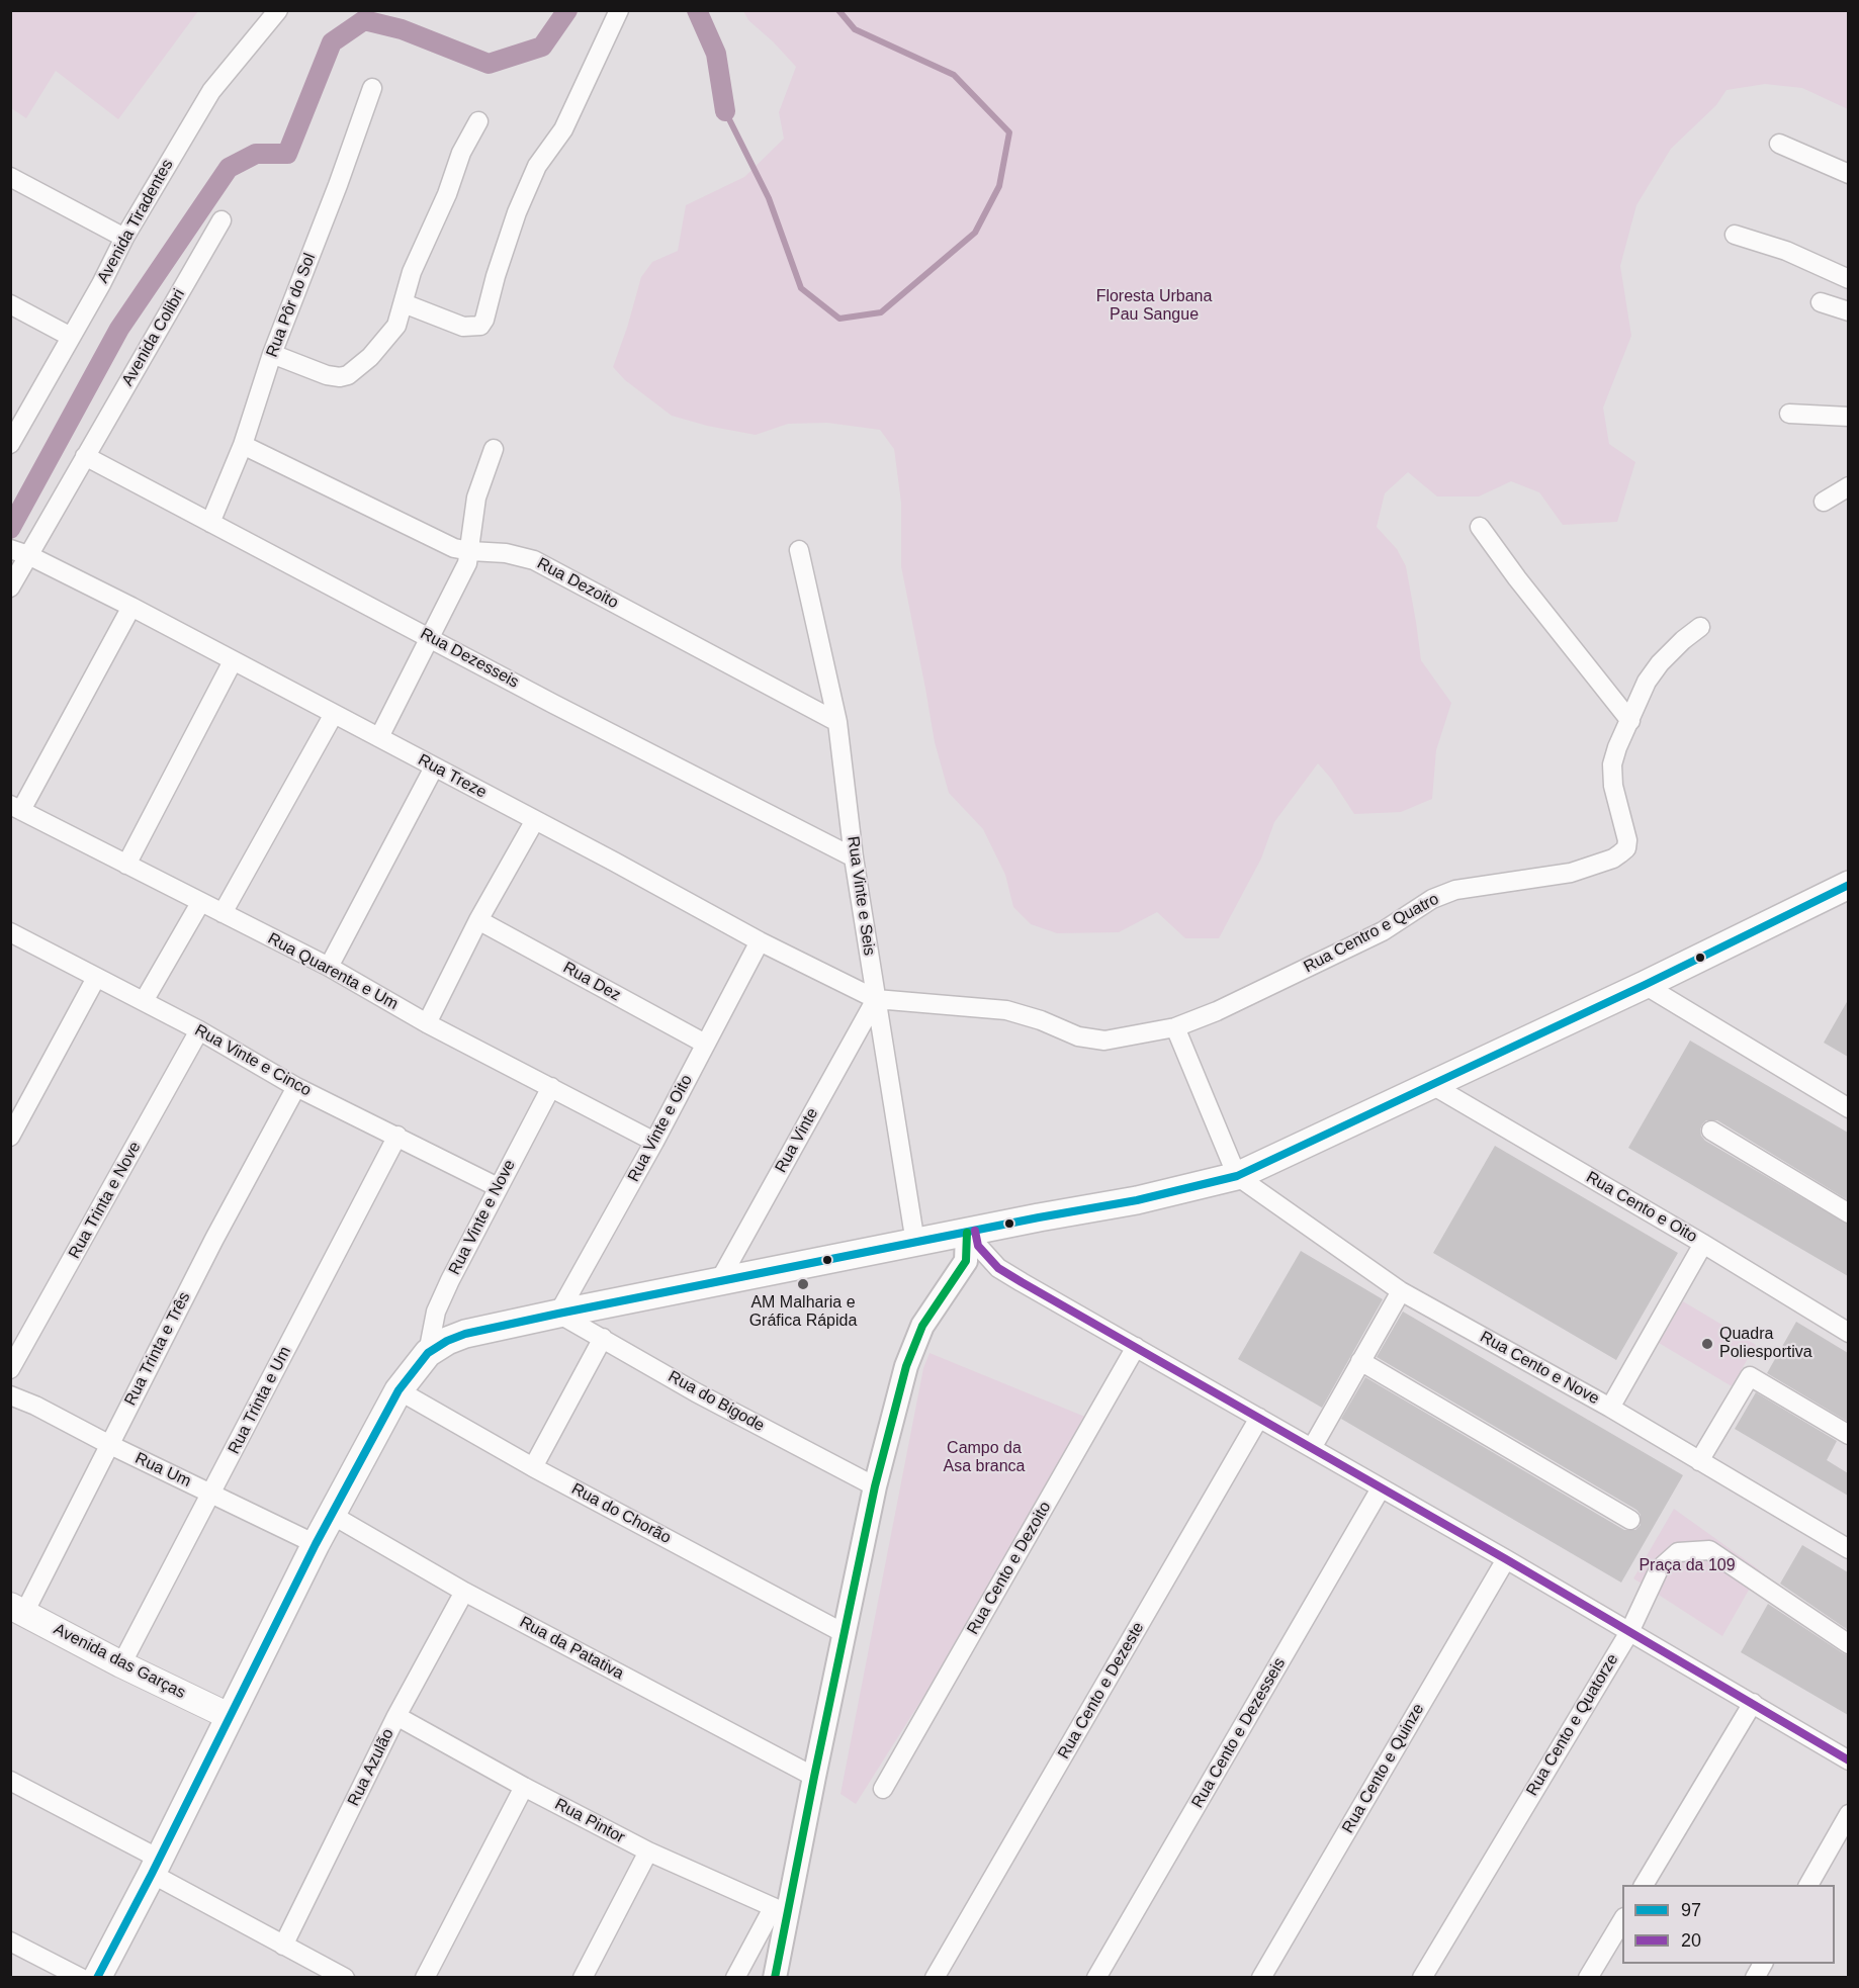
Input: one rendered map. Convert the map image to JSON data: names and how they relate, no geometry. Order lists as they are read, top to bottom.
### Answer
{
  "streets": {
    "main road": ["Avenida das Garças"],
    "street": [
      "Avenida Tiradentes",
      "Rua Pôr do Sol",
      "Avenida Colibri",
      "Rua Dezoito",
      "Rua Dezesseis",
      "Rua Treze",
      "Rua Vinte e Seis",
      "Rua Centro e Quatro",
      "Rua Quarenta e Um",
      "Rua Dez",
      "Rua Vinte e Cinco",
      "Rua Vinte e Oito",
      "Rua Vinte",
      "Rua Trinta e Nove",
      "Rua Cento e Oito",
      "Rua Vinte e Nove",
      "Rua Trinta e Três",
      "Rua Cento e Nove",
      "Rua Trinta e Um",
      "Rua do Bigode",
      "Rua Um",
      "Rua do Chorão",
      "Rua Cento e Dezoito",
      "Rua da Patativa",
      "Rua Cento e Dezeste",
      "Rua Cento e Quatorze",
      "Rua Cento e Dezesseis",
      "Rua Azulão",
      "Rua Cento e Quinze",
      "Rua Pintor"
    ]
  },
  "crossings": [
    ["Rua Pôr do Sol", "Rua Dezoito"],
    ["Rua Pôr do Sol", "Rua Dezesseis"],
    ["Avenida Colibri", "Rua Dezesseis"],
    ["Rua Dezoito", "Rua Vinte e Seis"],
    ["Rua Dezesseis", "Rua Vinte e Seis"],
    ["Rua Treze", "Rua Vinte e Seis"],
    ["Rua Treze", "Rua Centro e Quatro"],
    ["Rua Treze", "Rua Vinte e Oito"],
    ["Rua Treze", "Rua Vinte"],
    ["Rua Vinte e Seis", "Rua Centro e Quatro"],
    ["Rua Vinte e Seis", "Rua Vinte"],
    ["Rua Centro e Quatro", "Rua Vinte"],
    ["Rua Quarenta e Um", "Rua Vinte e Oito"],
    ["Rua Quarenta e Um", "Rua Vinte e Nove"],
    ["Rua Dez", "Rua Vinte e Oito"],
    ["Rua Vinte e Cinco", "Rua Trinta e Nove"],
    ["Rua Vinte e Cinco", "Rua Vinte e Nove"],
    ["Rua Vinte e Cinco", "Rua Trinta e Três"],
    ["Rua Vinte e Cinco", "Rua Trinta e Um"],
    ["Rua Vinte e Oito", "Rua do Bigode"],
    ["Rua Trinta e Três", "Rua Um"],
    ["Rua Trinta e Três", "Avenida das Garças"],
    ["Rua Trinta e Um", "Rua Um"],
    ["Rua Trinta e Um", "Avenida das Garças"],
    ["Rua da Patativa", "Rua Azulão"],
    ["Rua Azulão", "Rua Pintor"]
  ],
  "parks": ["Floresta Urbana Pau Sangue", "Campo da Asa branca", "Praça da 109"],
  "places": ["AM Malharia e Gráfica Rápida", "Quadra Poliesportiva"],
  "lines": ["transit line 97", "transit line 20"],
  "legend": ["97", "20"]
}
